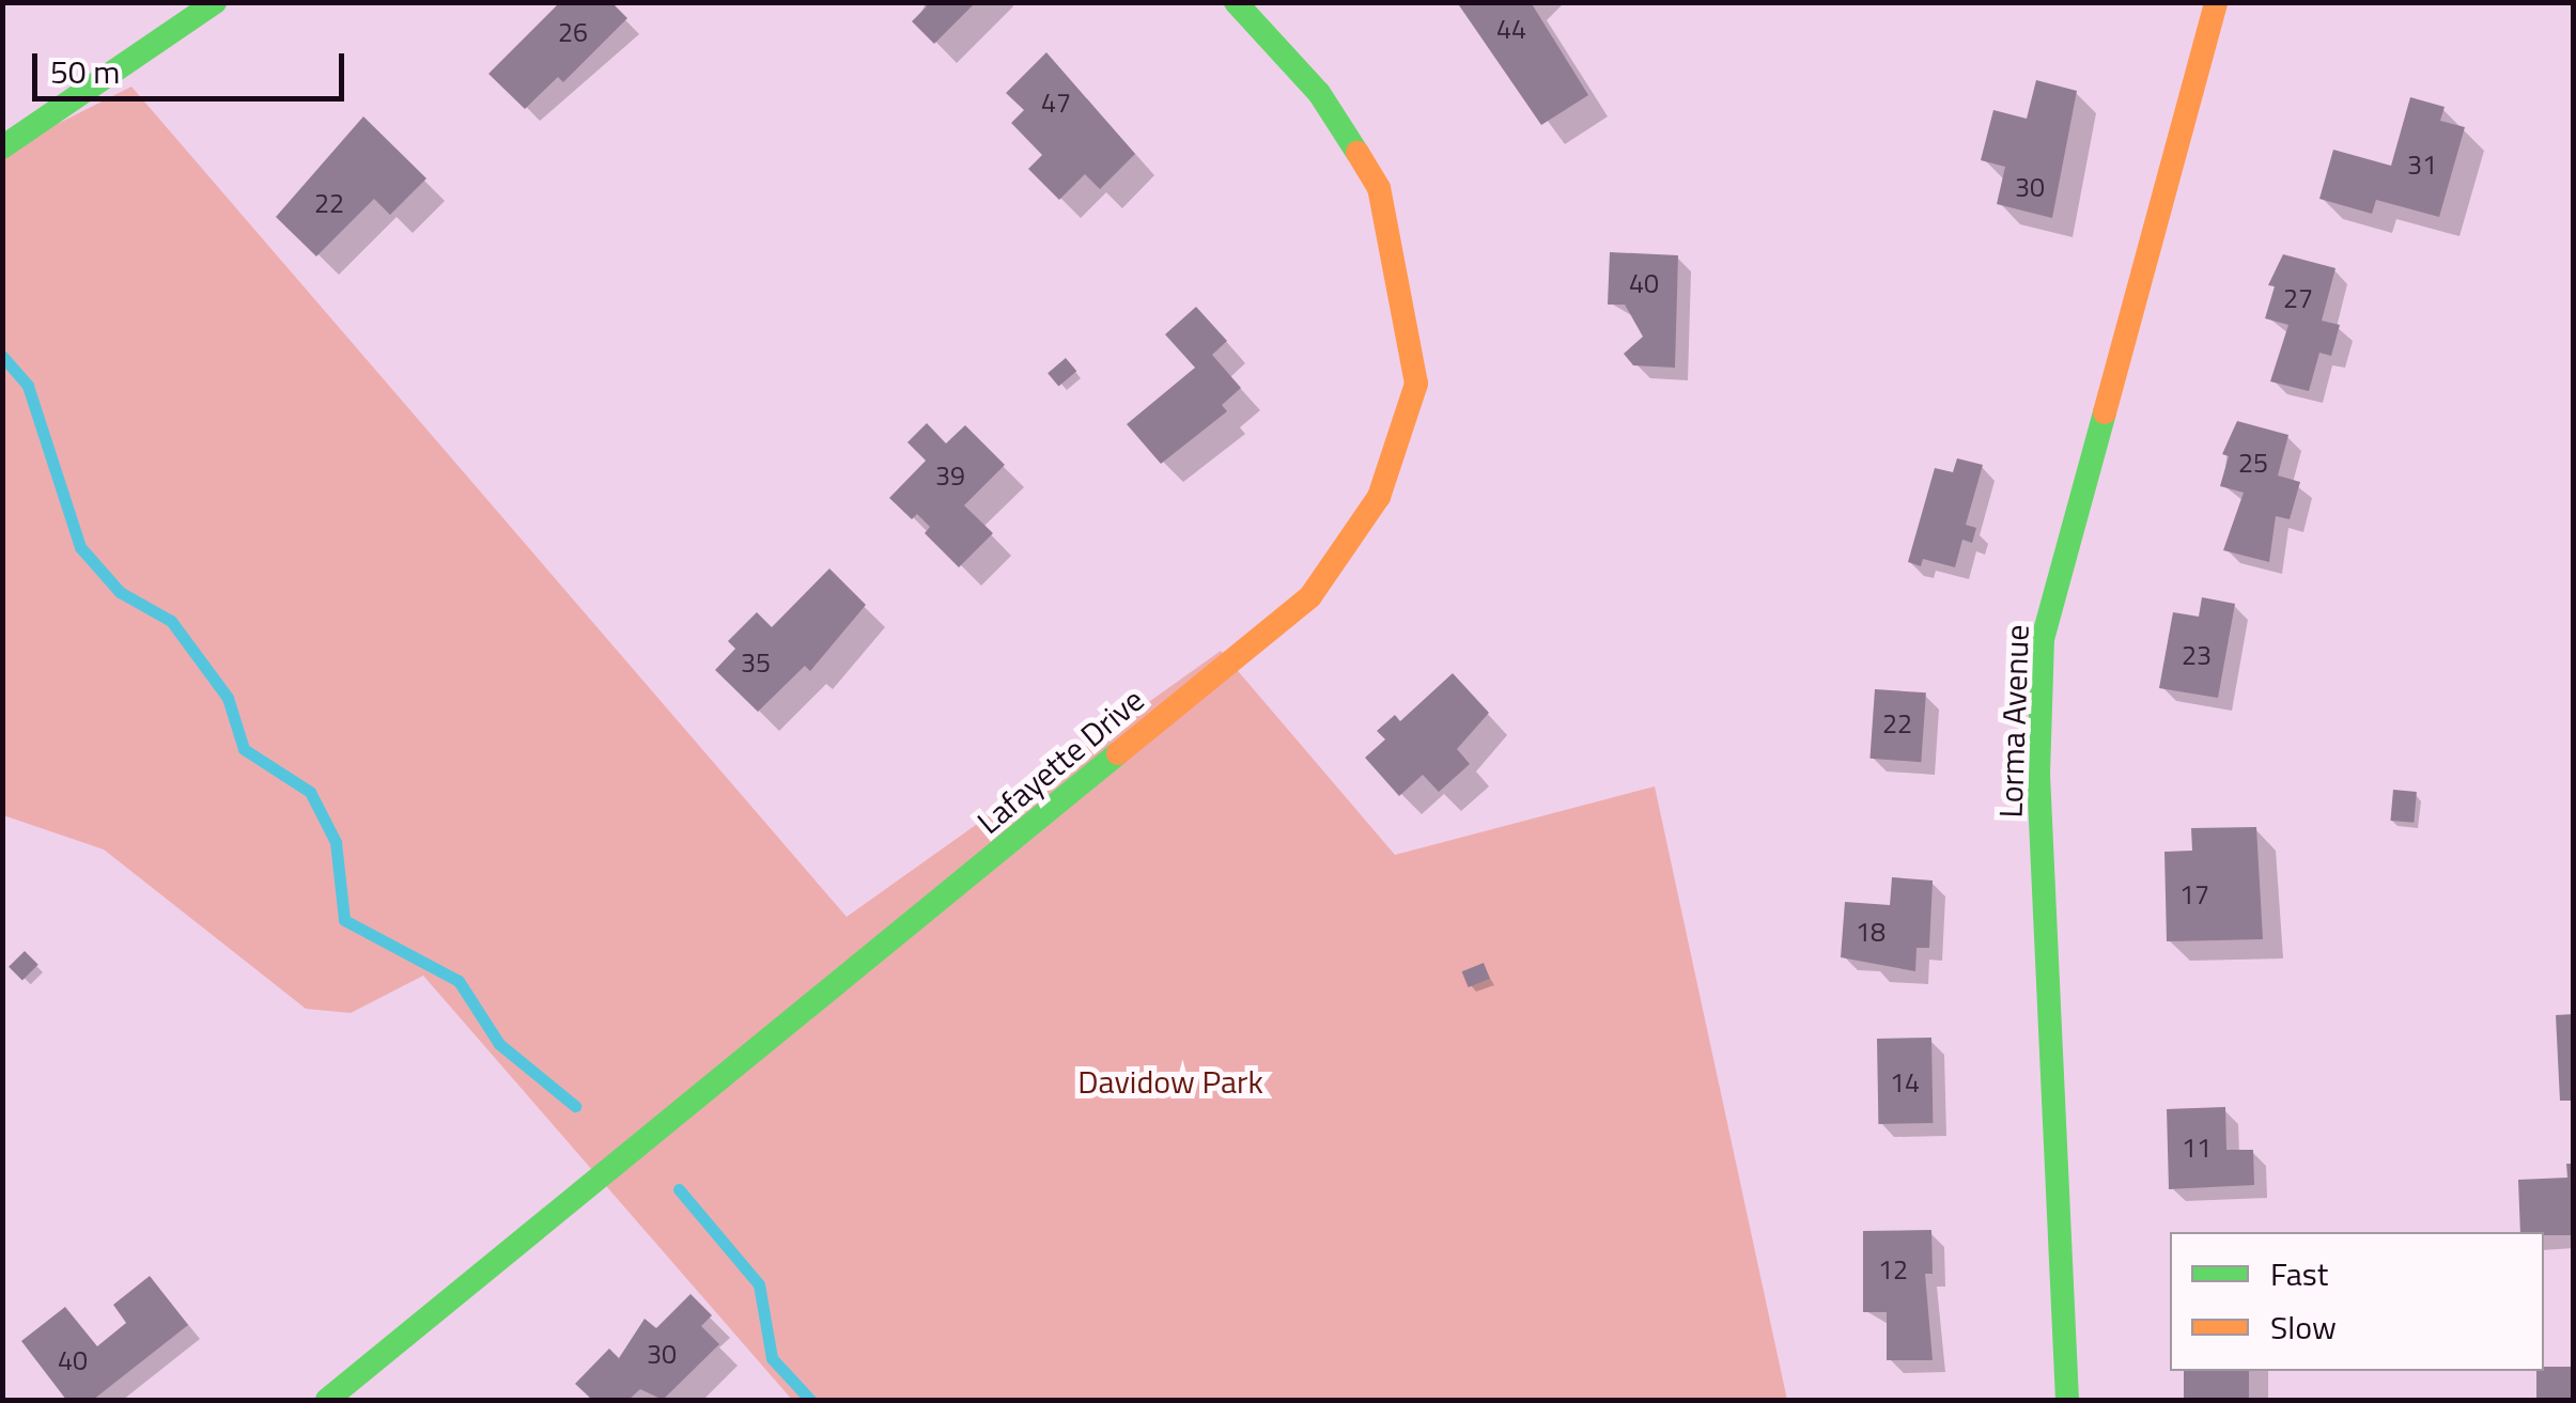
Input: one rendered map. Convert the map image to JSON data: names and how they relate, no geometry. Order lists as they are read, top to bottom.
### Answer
{
  "streets": {
    "street": ["Lorma Avenue", "Lafayette Drive"]
  },
  "parks": ["Davidow Park"],
  "house_numbers": [
    "44",
    "26",
    "47",
    "31",
    "30",
    "22",
    "40",
    "27",
    "25",
    "39",
    "23",
    "35",
    "22",
    "17",
    "18",
    "14",
    "11",
    "12",
    "30",
    "40"
  ],
  "legend": ["Fast", "Slow"],
  "scale_bar": "50 m"
}
